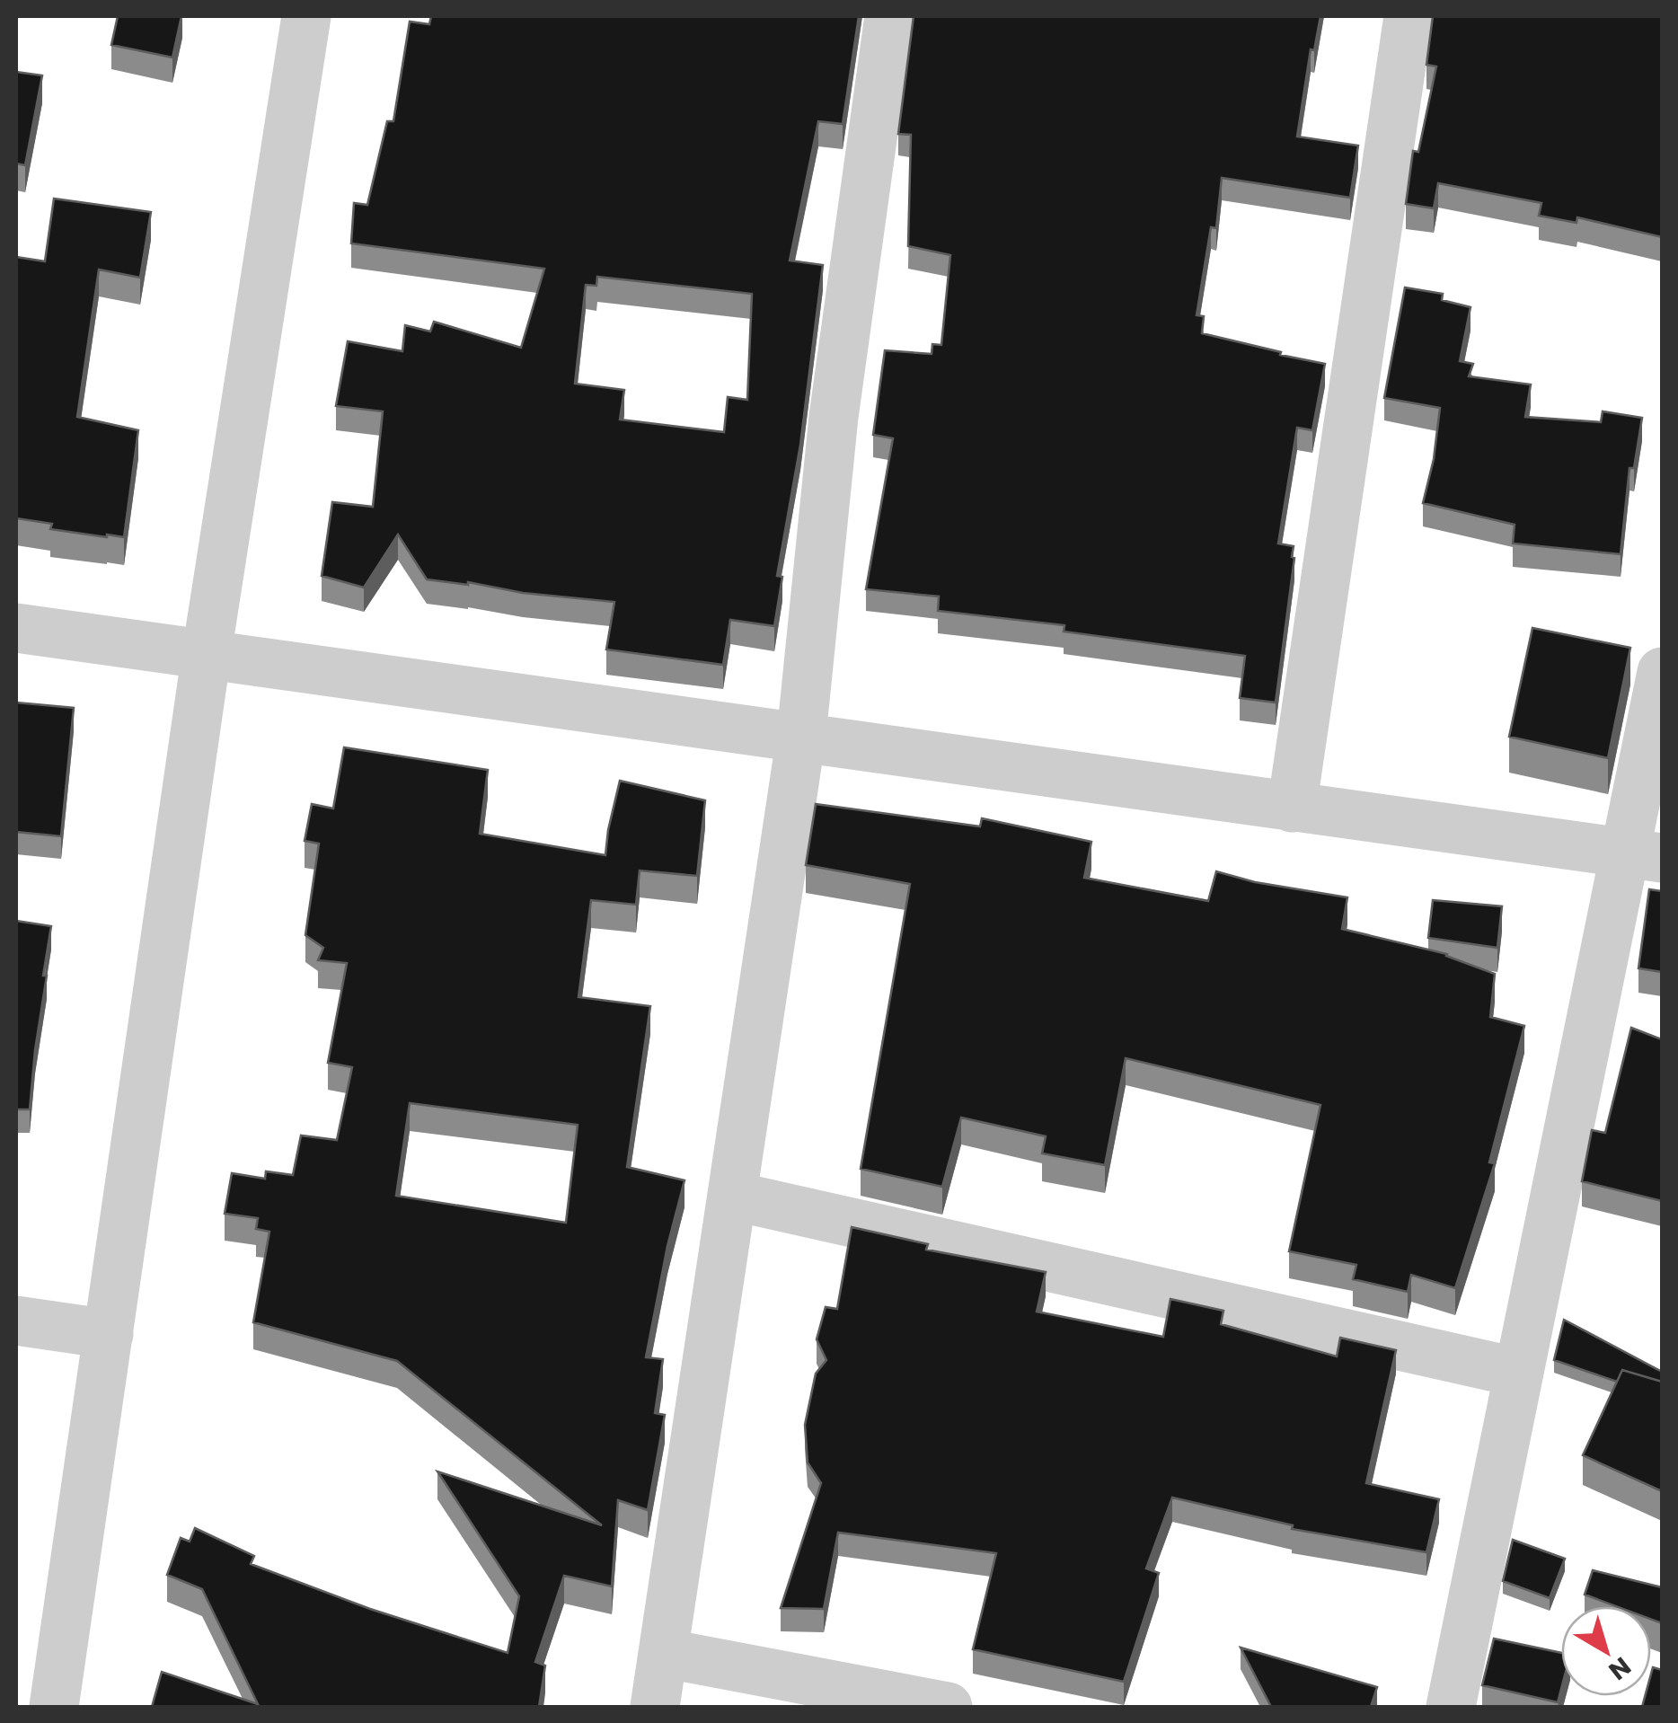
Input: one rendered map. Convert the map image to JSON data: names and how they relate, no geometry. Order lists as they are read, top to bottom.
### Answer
{
  "north": "bottom right"
}
